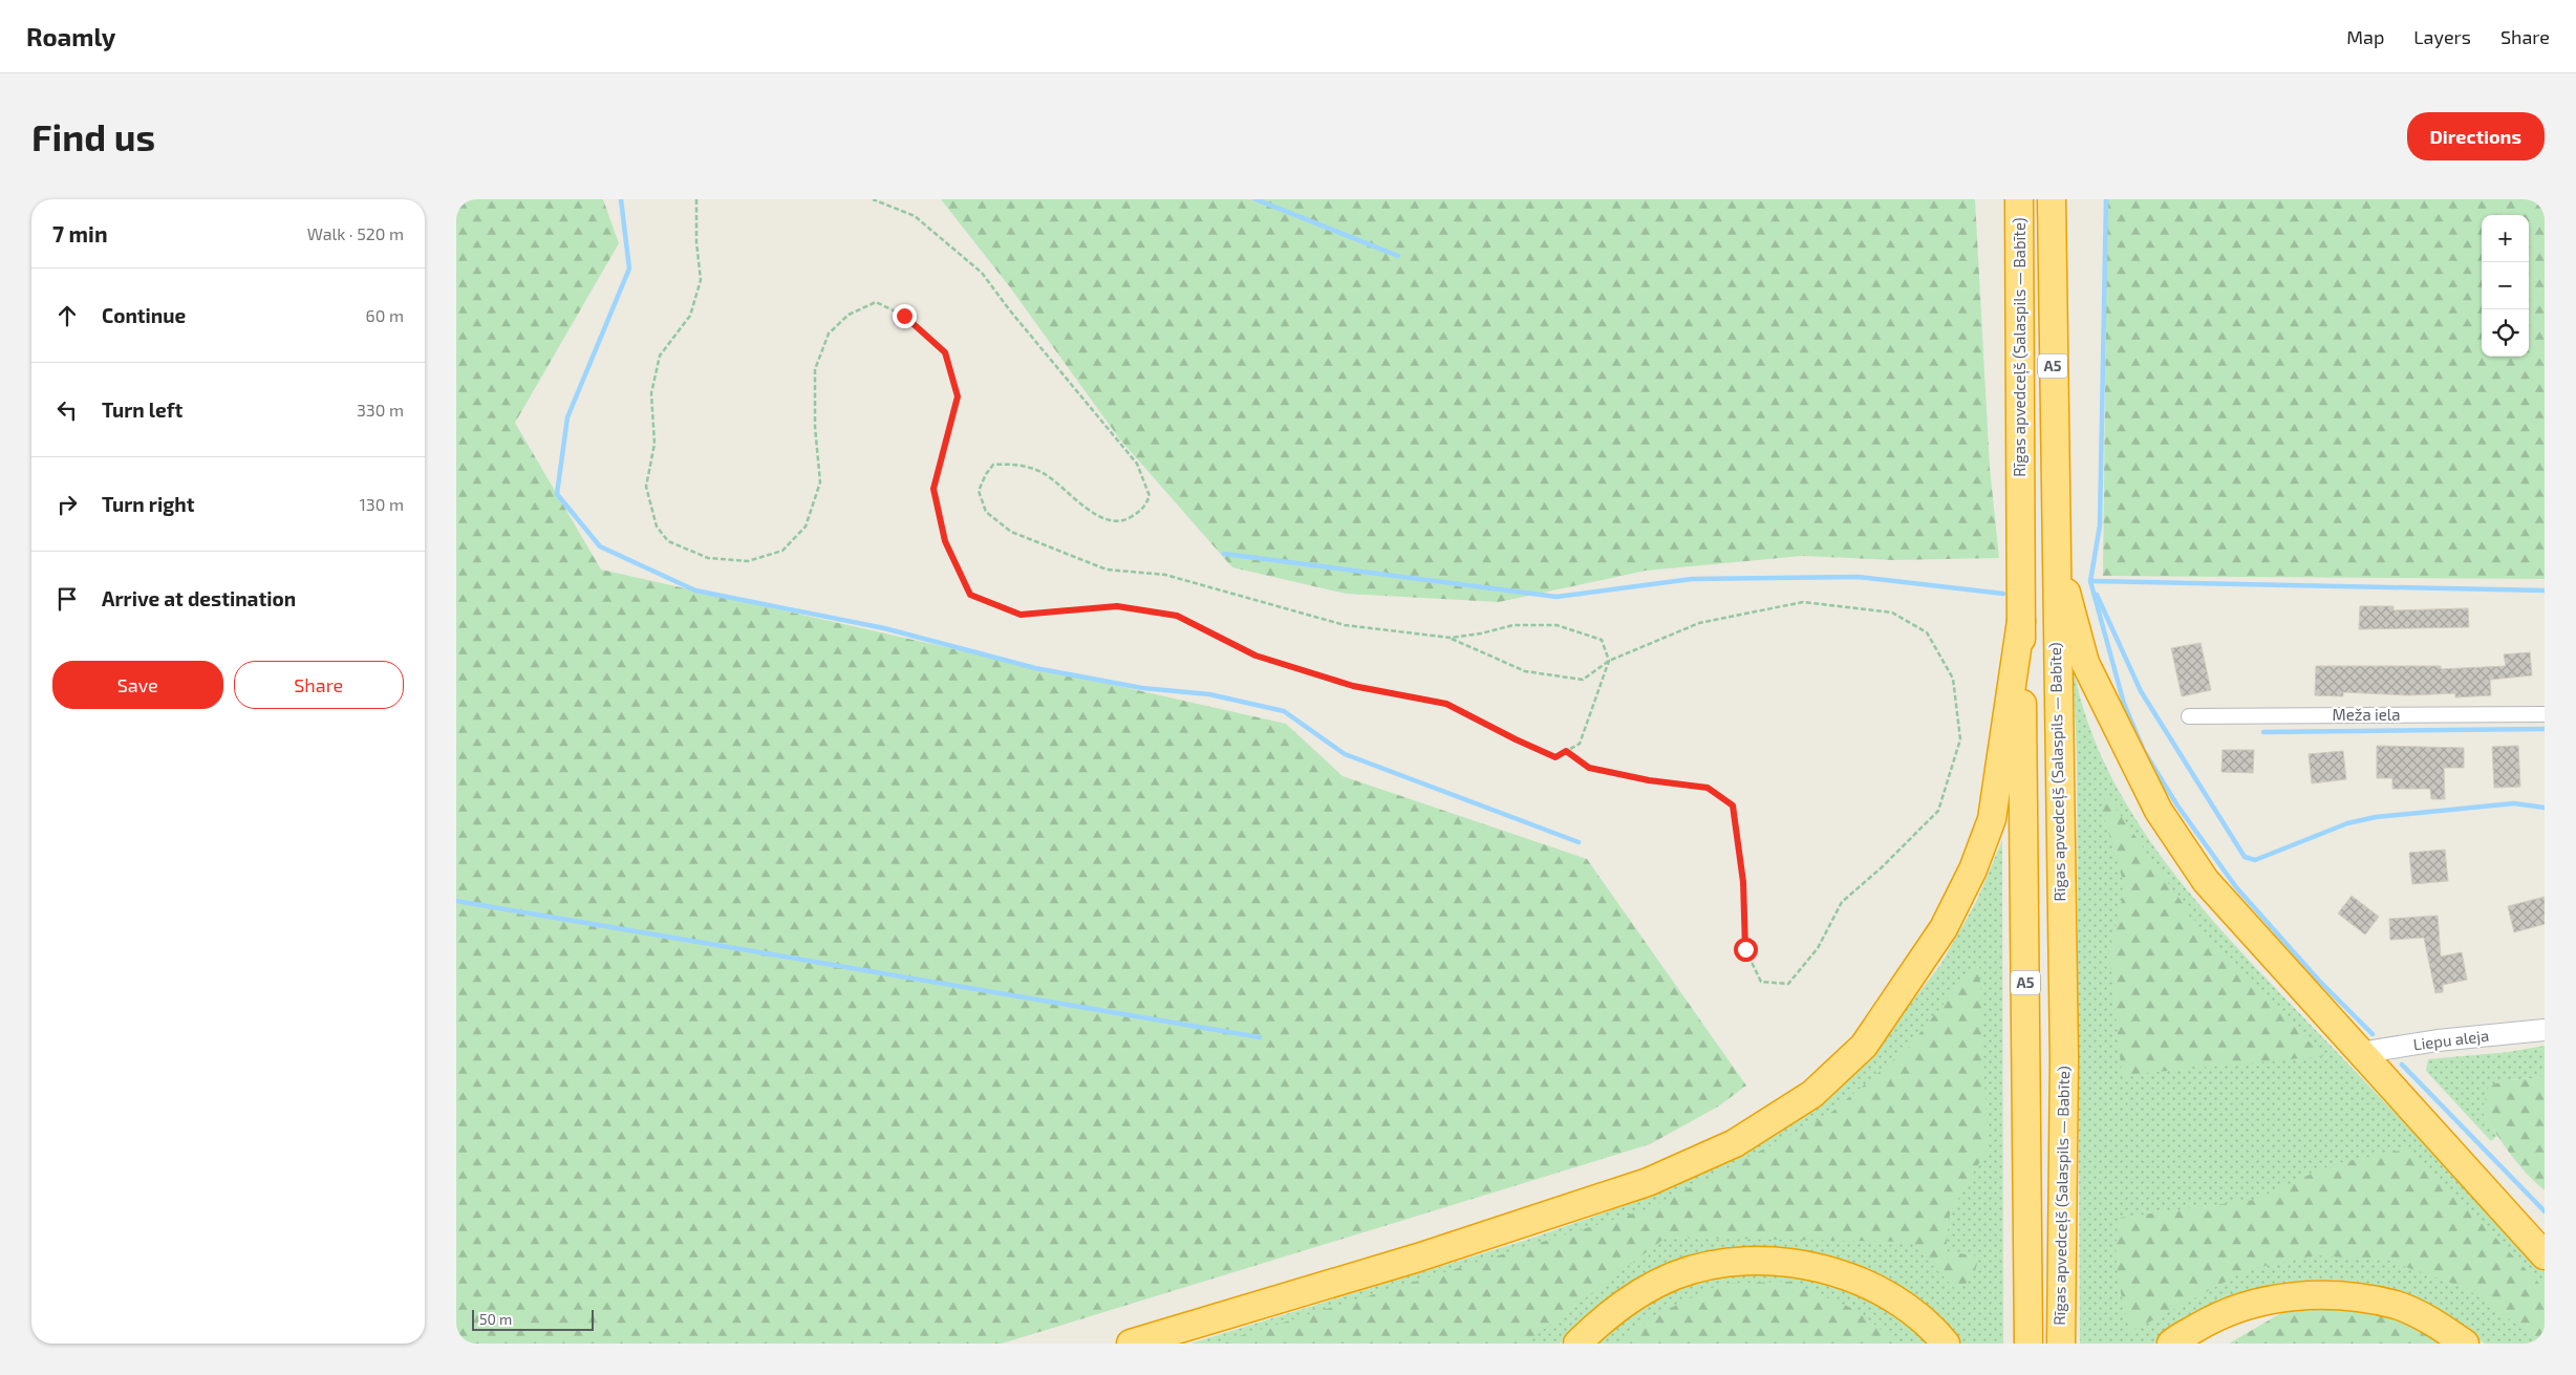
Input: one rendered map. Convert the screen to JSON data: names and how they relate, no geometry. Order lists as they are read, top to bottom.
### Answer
{
  "streets": {
    "highway": ["Rīgas apvedceļš (Salaspils — Babīte)", "A5"],
    "street": ["Meža iela", "Liepu aleja"]
  },
  "scale_bar": "50 m",
  "page": {
    "header": "Roamly",
    "nav": ["Map", "Layers", "Share"],
    "buttons": [
      "Directions",
      ["Save", "Share"]
    ],
    "title": "Find us",
    "heading": ["7 min", "Walk · 520 m"],
    "map_buttons": ["+", "−"],
    "list": [
      ["Continue", "60 m"],
      ["Turn left", "330 m"],
      ["Turn right", "130 m"],
      "Arrive at destination"
    ],
    "scale": "50 m"
  }
}
